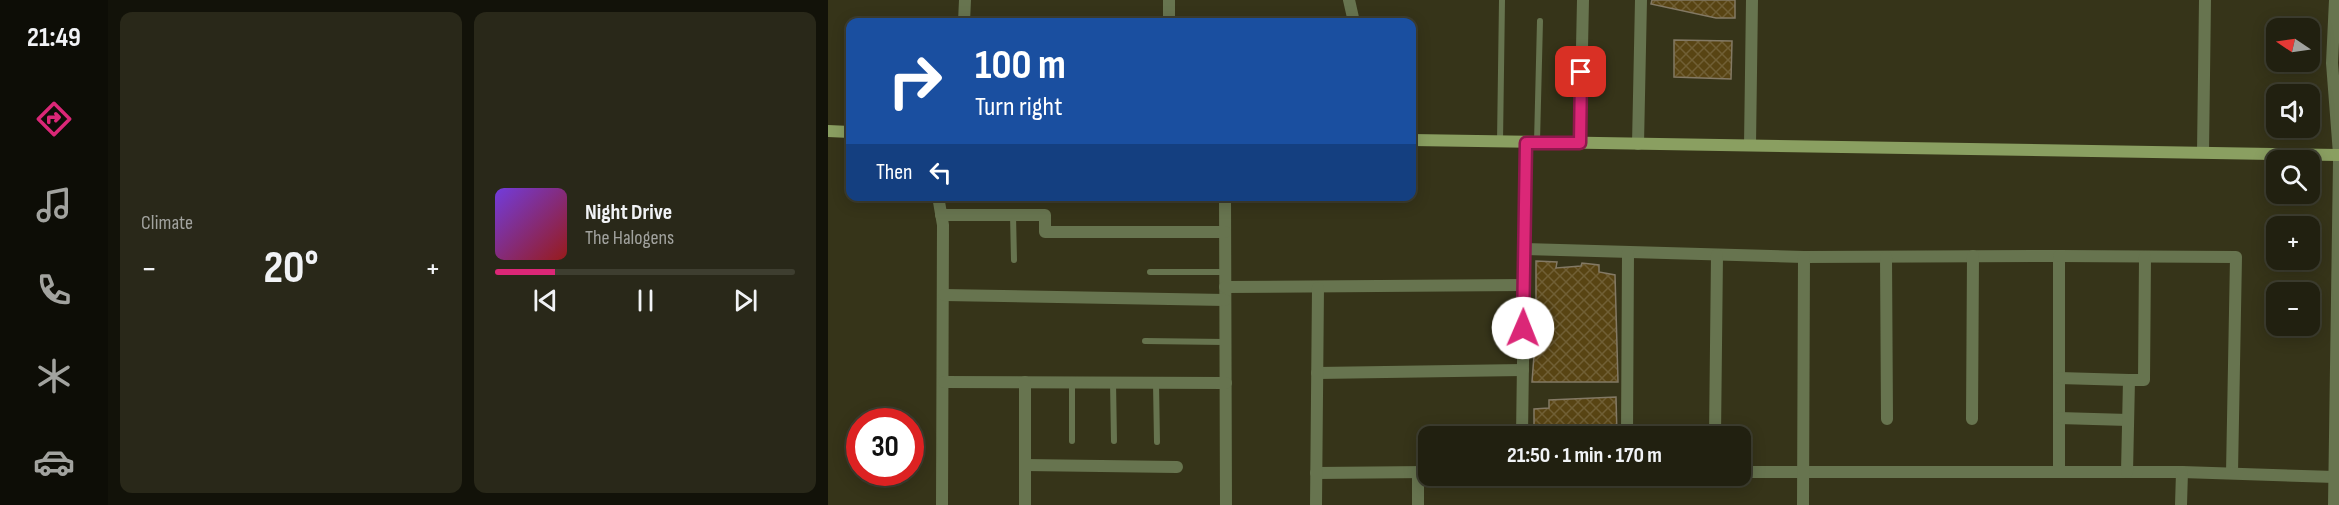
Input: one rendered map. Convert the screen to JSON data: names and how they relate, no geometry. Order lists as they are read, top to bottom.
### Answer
{
  "north": "left",
  "page": {
    "tabs": "21:49",
    "tile": "Climate",
    "map_buttons": ["+", "−"],
    "turn": ["100 m", "Turn right"],
    "then": "Then",
    "song": ["Night Drive", "The Halogens"],
    "heat": ["−", "20°", "+"],
    "limit": "30",
    "trip": "21:50 · 1 min · 170 m"
  }
}
